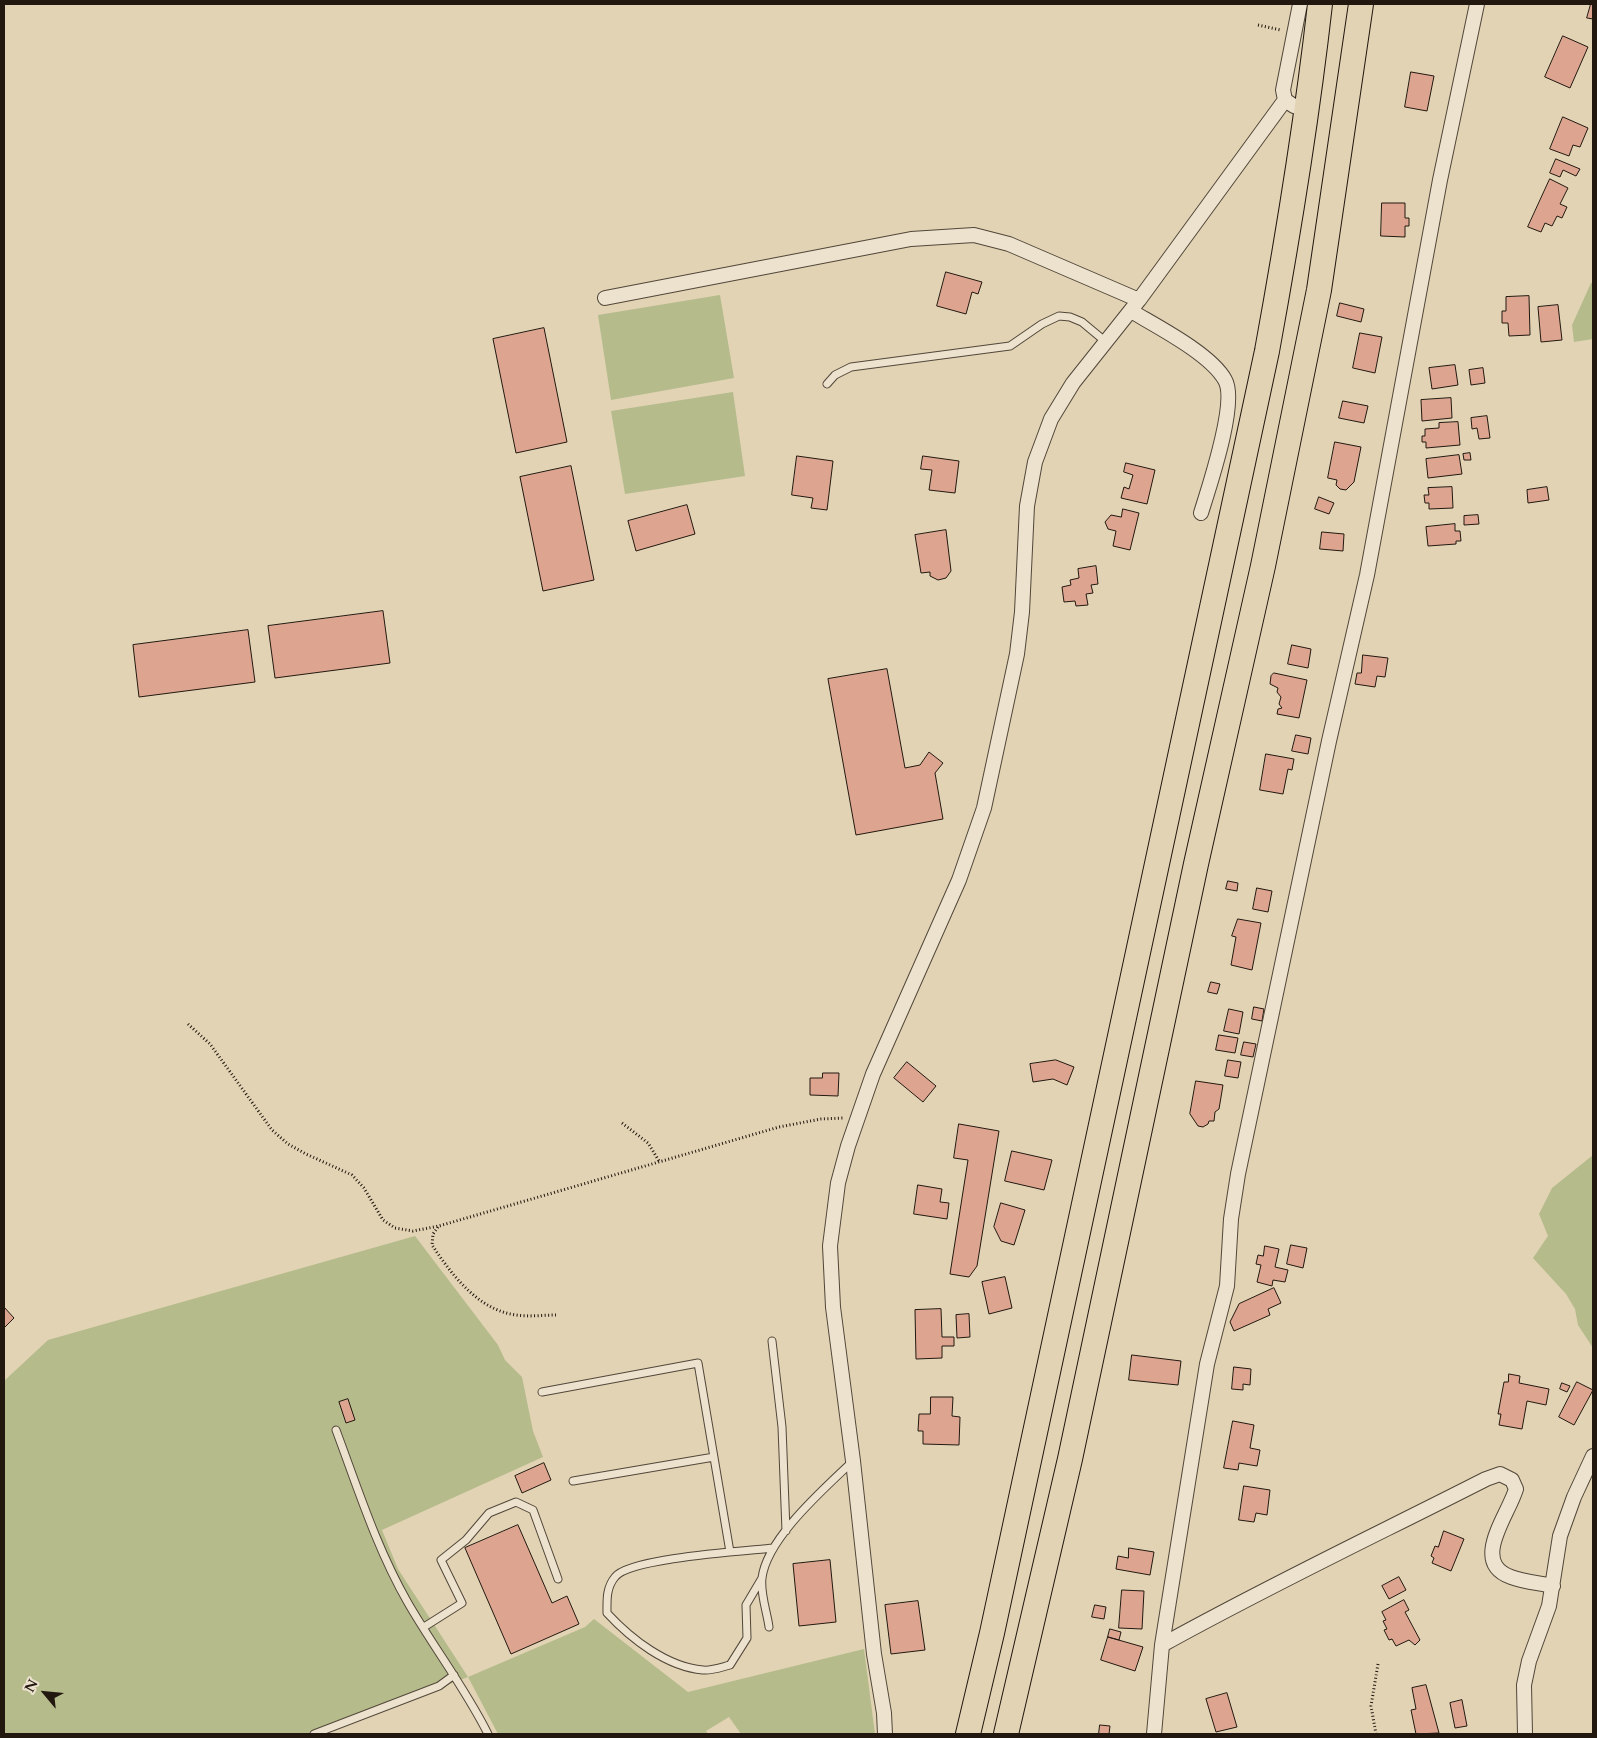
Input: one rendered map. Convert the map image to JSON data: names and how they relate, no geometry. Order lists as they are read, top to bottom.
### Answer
{
  "north": "top left"
}
